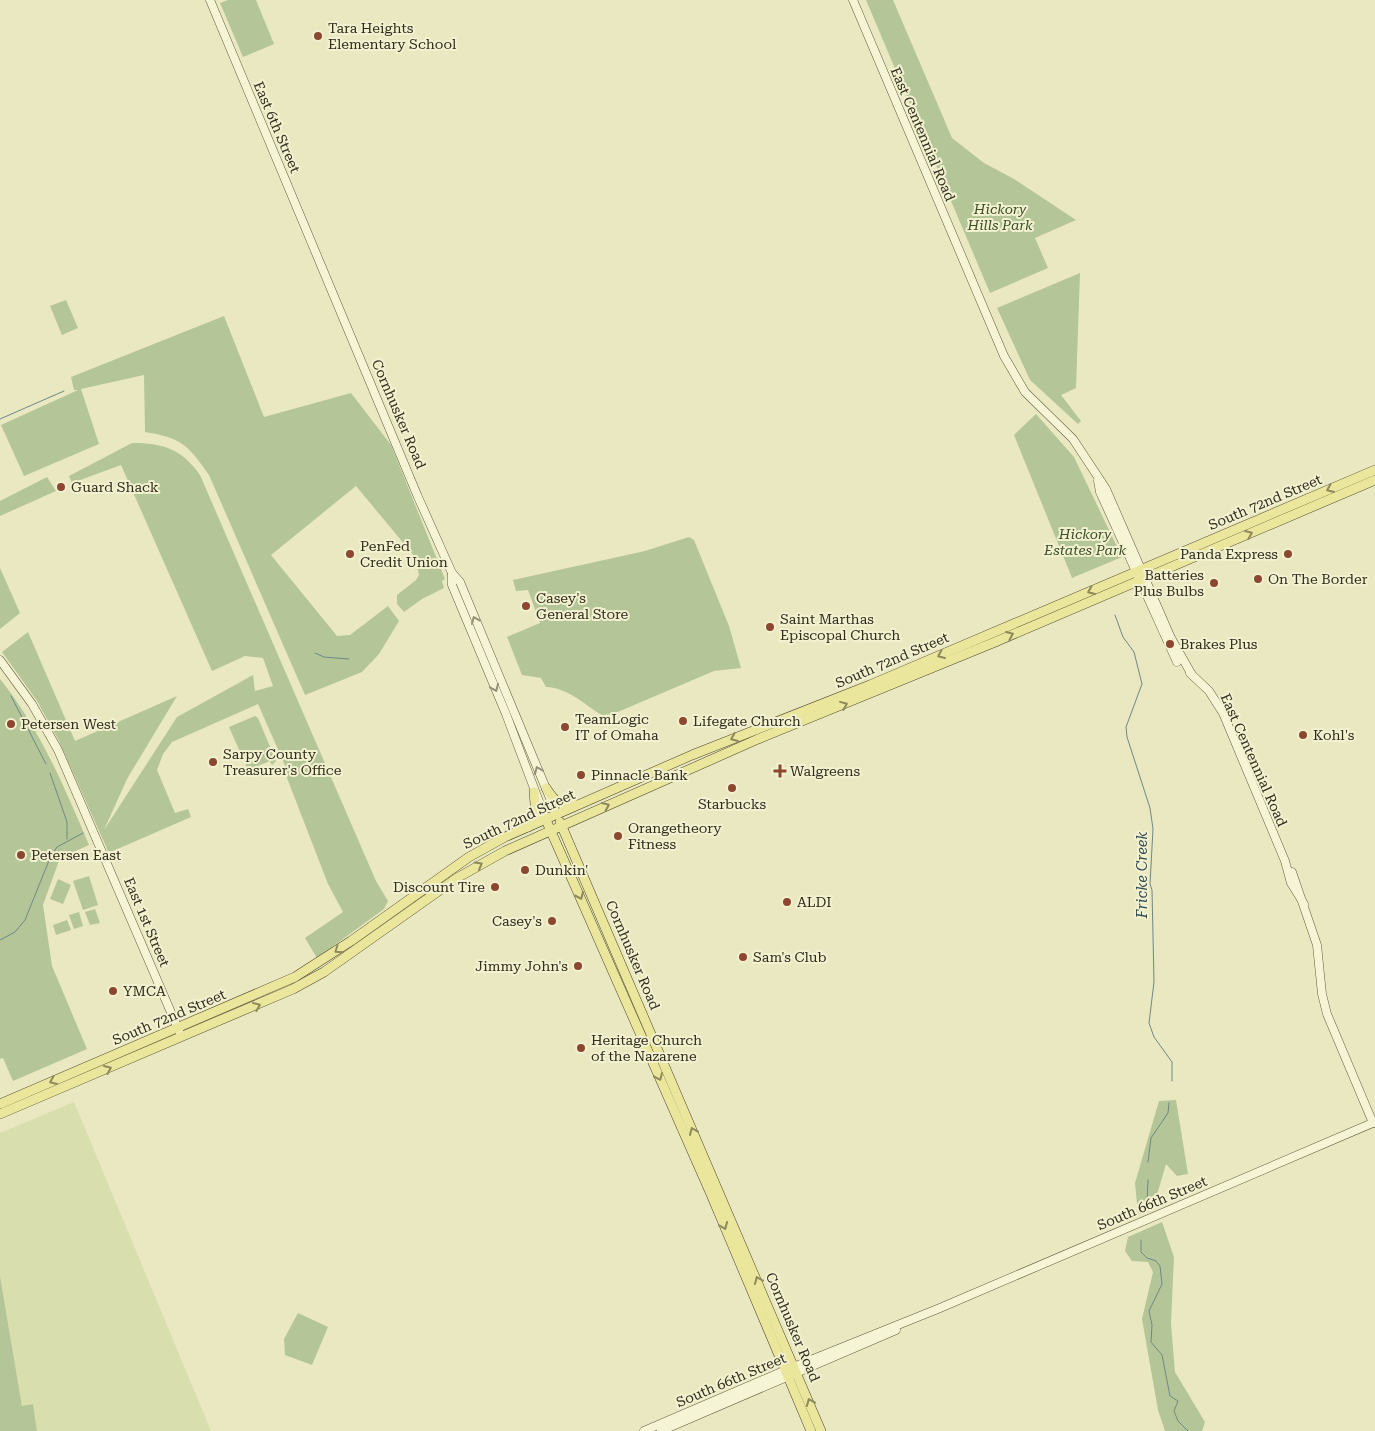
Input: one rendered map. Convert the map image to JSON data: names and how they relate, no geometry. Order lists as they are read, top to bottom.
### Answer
{
  "streets": {
    "main road": ["Cornhusker Road", "South 72nd Street"],
    "street": [
      "East 6th Street",
      "East Centennial Road",
      "East 1st Street",
      "South 66th Street"
    ]
  },
  "crossings": [
    ["East 6th Street", "Cornhusker Road"],
    ["East Centennial Road", "South 72nd Street"],
    ["East Centennial Road", "South 66th Street"],
    ["Cornhusker Road", "South 72nd Street"],
    ["Cornhusker Road", "South 66th Street"],
    ["South 72nd Street", "East 1st Street"]
  ],
  "water": ["Fricke Creek"],
  "parks": ["Hickory Hills Park", "Hickory Estates Park"],
  "places": {
    "other": [
      "Tara Heights Elementary School",
      "Guard Shack",
      "PenFed Credit Union",
      "Panda Express",
      "On The Border",
      "Batteries Plus Bulbs",
      "Casey's General Store",
      "Saint Marthas Episcopal Church",
      "Brakes Plus",
      "Lifegate Church",
      "Petersen West",
      "TeamLogic IT of Omaha",
      "Kohl's",
      "Sarpy County Treasurer's Office",
      "Pinnacle Bank",
      "Starbucks",
      "Orangetheory Fitness",
      "Petersen East",
      "Dunkin'",
      "Discount Tire",
      "ALDI",
      "Casey's",
      "Sam's Club",
      "Jimmy John's",
      "YMCA",
      "Heritage Church of the Nazarene"
    ],
    "health": ["Walgreens"]
  }
}
